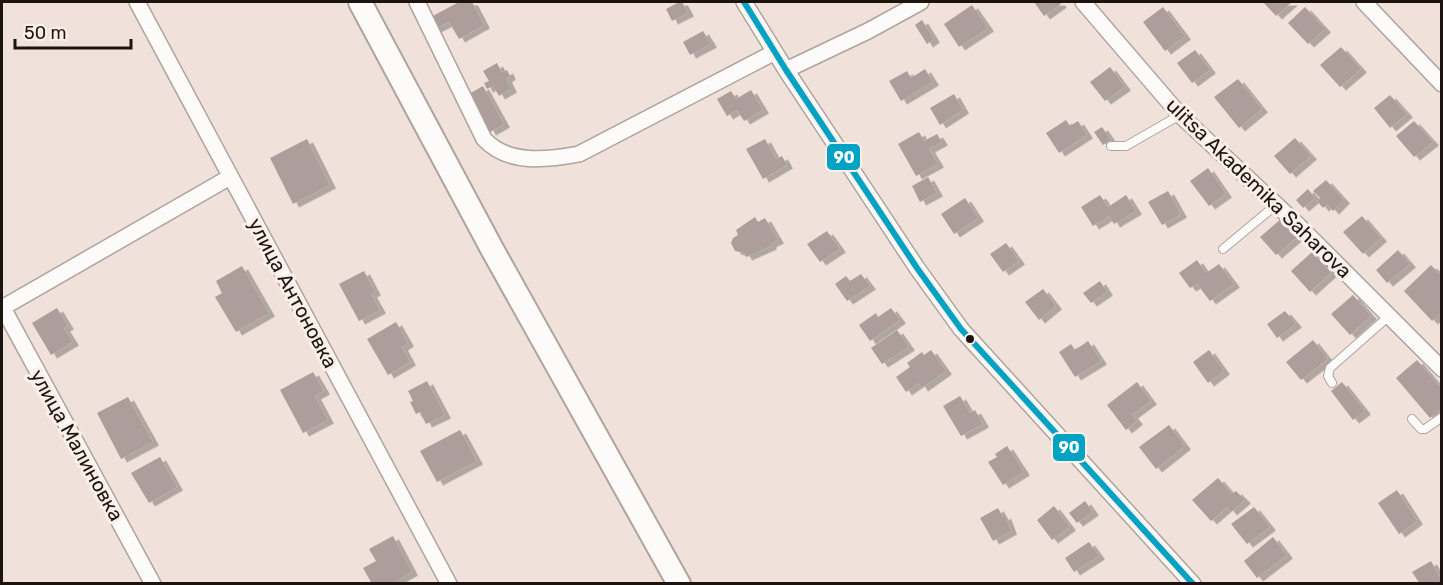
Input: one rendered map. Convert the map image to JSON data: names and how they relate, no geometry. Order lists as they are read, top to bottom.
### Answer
{
  "streets": {
    "street": ["ulitsa Akademika Saharova", "улица Антоновка", "улица Малиновка"]
  },
  "lines": ["transit line 90"],
  "scale_bar": "50 m"
}
